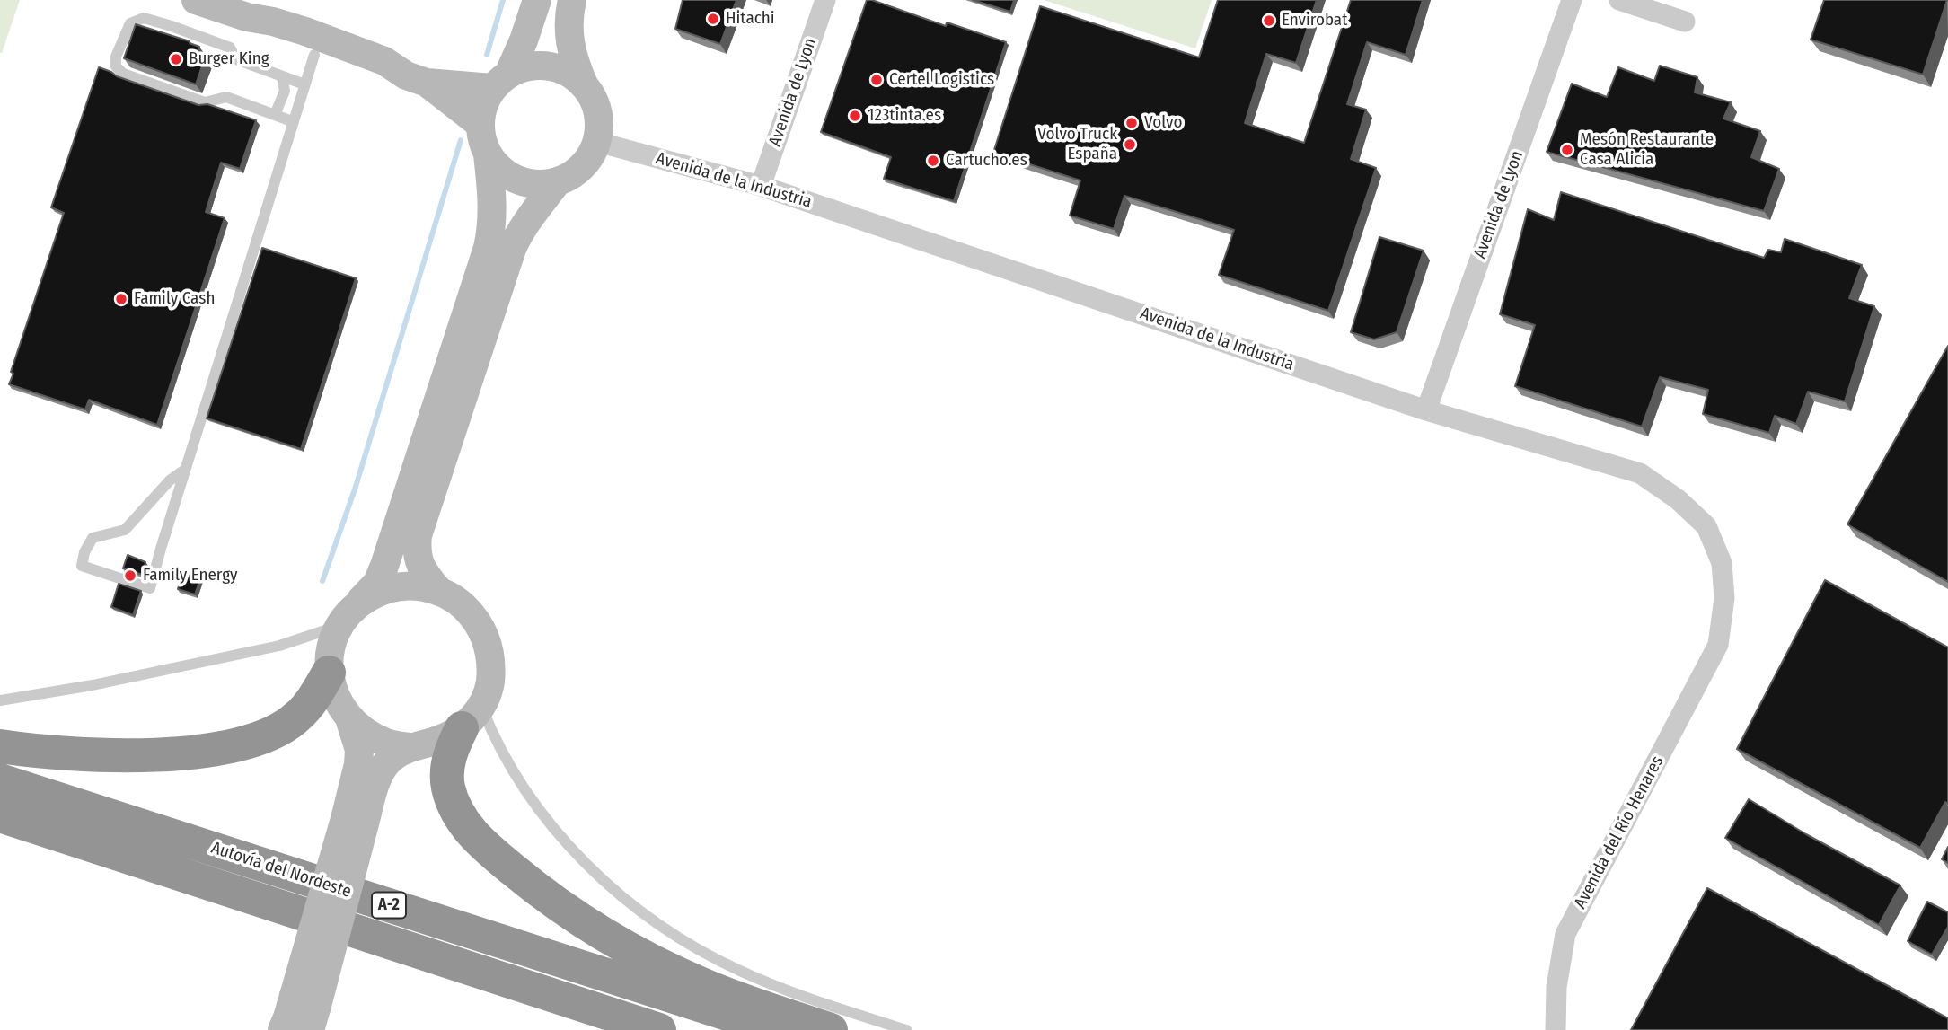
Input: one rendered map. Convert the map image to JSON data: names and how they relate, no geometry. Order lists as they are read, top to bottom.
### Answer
{
  "streets": {
    "highway": ["Autovía del Nordeste", "A-2"],
    "street": ["Avenida de Lyon", "Avenida de la Industria", "Avenida del Río Henares"]
  },
  "crossings": [
    ["Avenida de Lyon", "Avenida de la Industria"],
    ["Avenida de la Industria", "Avenida del Río Henares"]
  ],
  "places": [
    "Hitachi",
    "Envirobat",
    "Burger King",
    "Certel Logistics",
    "123tinta.es",
    "Volvo",
    "Volvo Truck España",
    "Mesón Restaurante Casa Alicia",
    "Cartucho.es",
    "Family Cash",
    "Family Energy"
  ]
}
